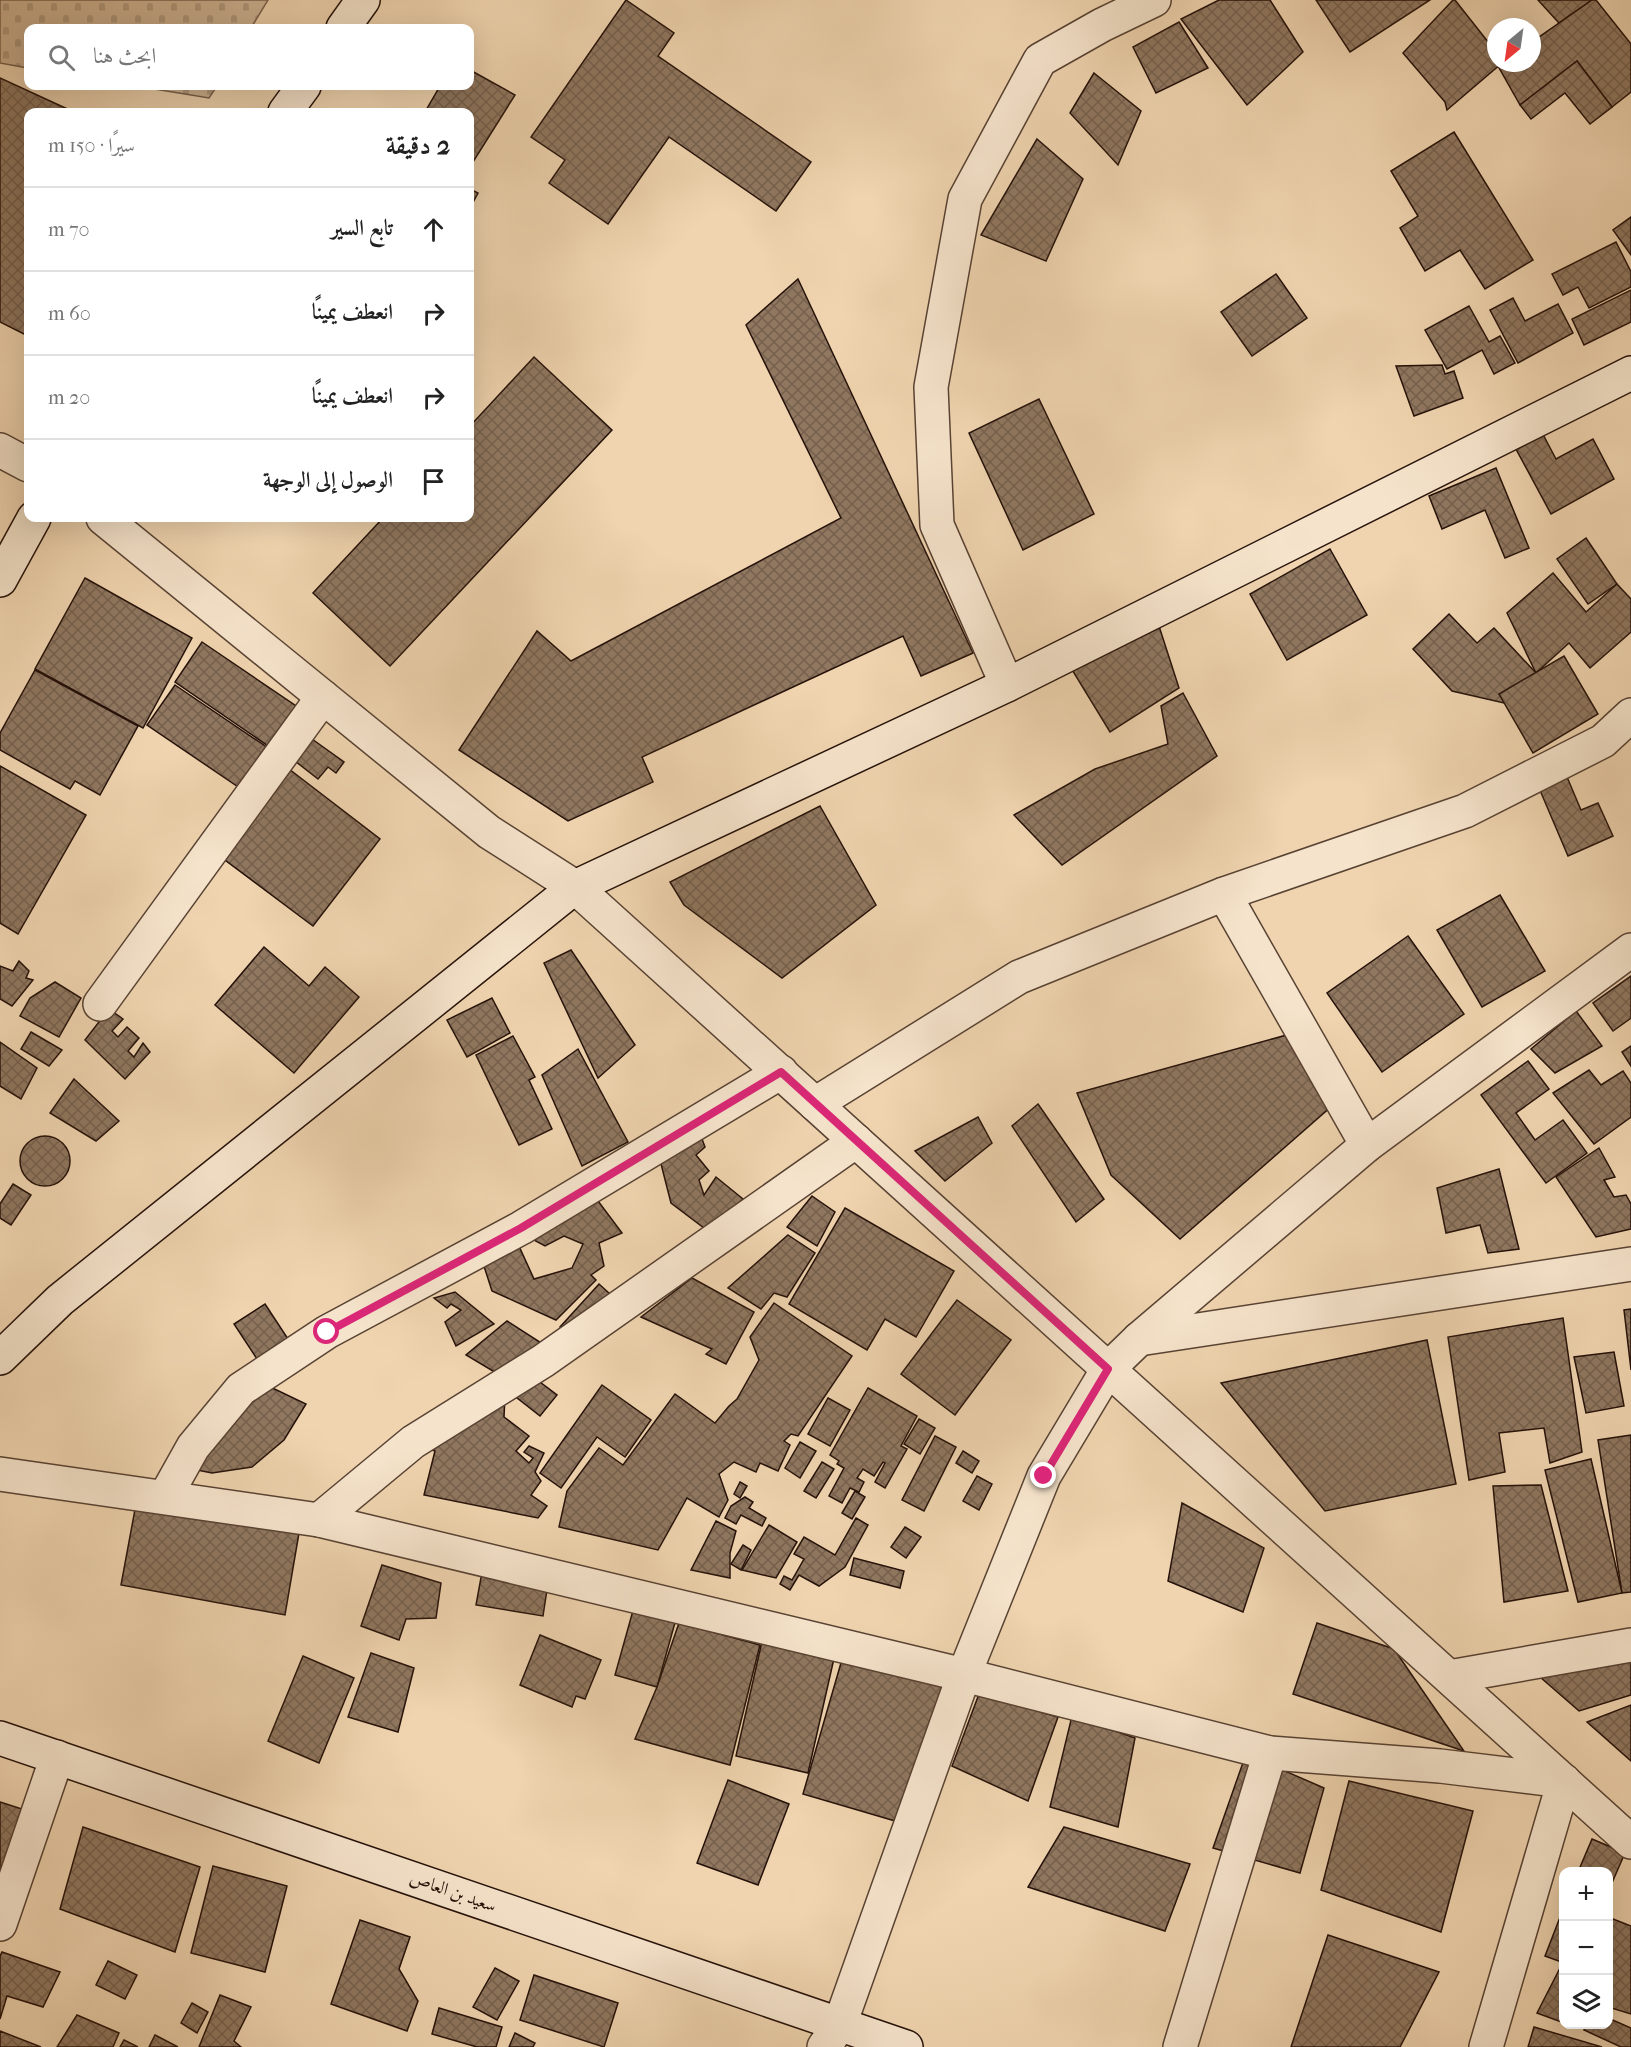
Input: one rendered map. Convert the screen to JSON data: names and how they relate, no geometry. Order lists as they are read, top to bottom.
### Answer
{
  "streets": {
    "street": ["سعيد بن العاص"]
  },
  "north": "bottom left",
  "page": {
    "search": "ابحث هنا",
    "heading": ["2 دقيقة", "سيرًا · 150 m"],
    "list": [
      ["تابع السير", "70 m"],
      ["انعطف يمينًا", "60 m"],
      ["انعطف يمينًا", "20 m"],
      "الوصول إلى الوجهة"
    ],
    "map_buttons": ["+", "−"]
  }
}
